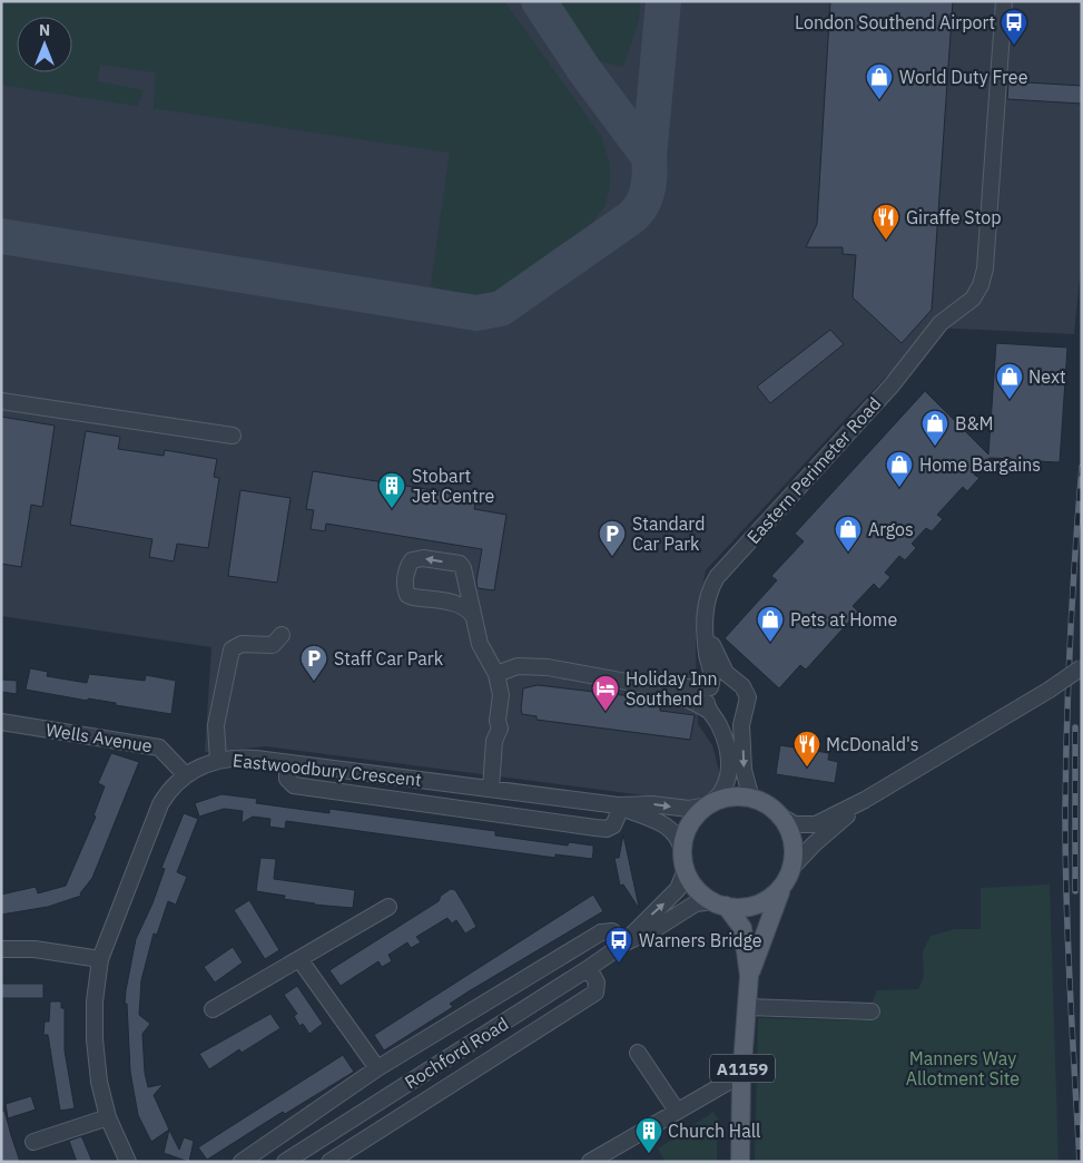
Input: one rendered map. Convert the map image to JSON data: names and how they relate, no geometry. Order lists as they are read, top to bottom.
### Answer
{
  "streets": {
    "main road": ["A1159"],
    "street": [
      "Eastern Perimeter Road",
      "Wells Avenue",
      "Eastwoodbury Crescent",
      "Rochford Road"
    ]
  },
  "crossings": [
    ["Wells Avenue", "Eastwoodbury Crescent"],
    ["Eastwoodbury Crescent", "Rochford Road"],
    ["Eastwoodbury Crescent", "A1159"],
    ["Rochford Road", "A1159"]
  ],
  "parks": ["Manners Way Allotment Site"],
  "places": {
    "bus stop": ["London Southend Airport", "Warners Bridge"],
    "shop": [
      "World Duty Free",
      "Next",
      "B&M",
      "Home Bargains",
      "Argos",
      "Pets at Home"
    ],
    "restaurant": ["Giraffe Stop", "McDonald's"],
    "building": ["Stobart Jet Centre", "Church Hall"],
    "parking": ["Standard Car Park", "Staff Car Park"],
    "hotel": ["Holiday Inn Southend"]
  },
  "north": "top"
}
